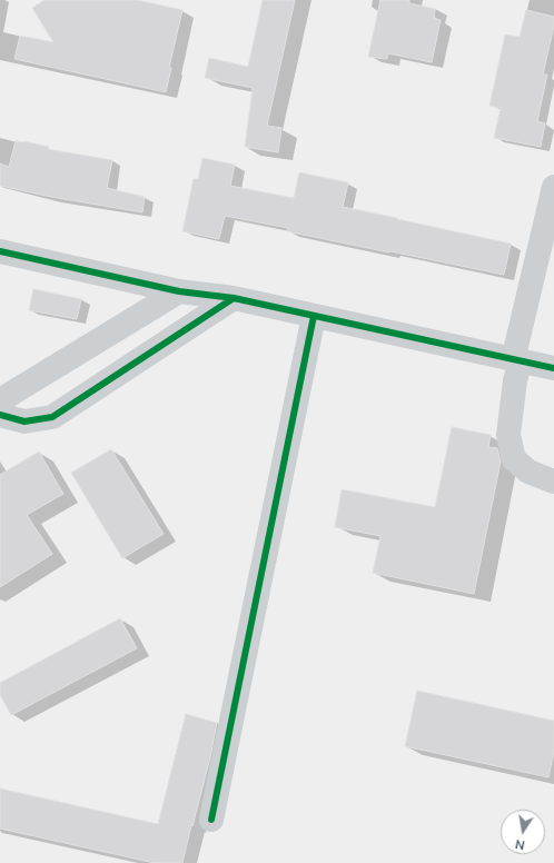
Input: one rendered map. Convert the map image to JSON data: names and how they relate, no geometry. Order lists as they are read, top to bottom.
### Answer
{
  "north": "bottom"
}
